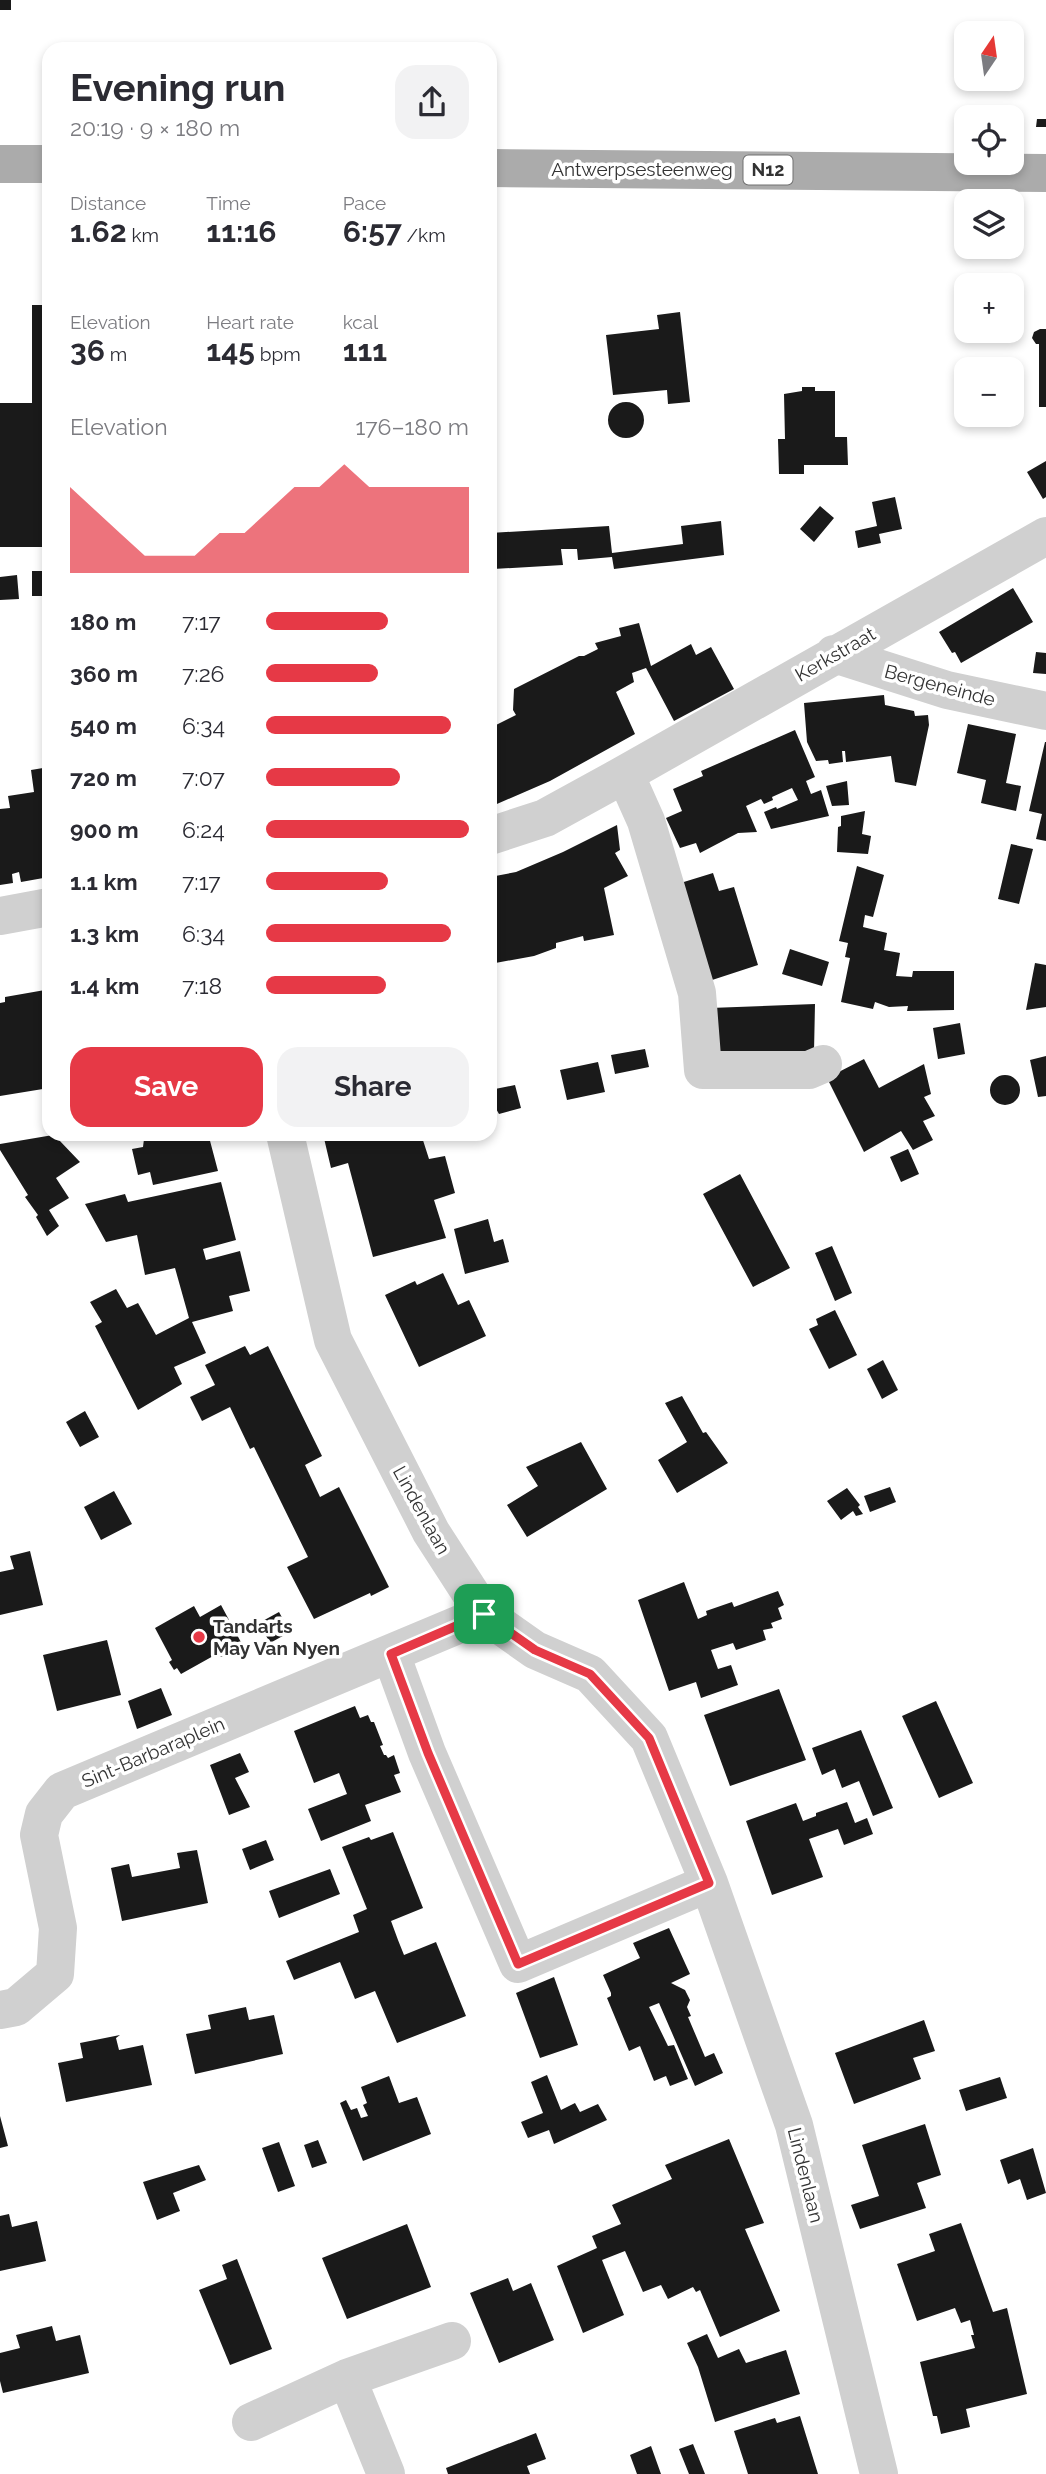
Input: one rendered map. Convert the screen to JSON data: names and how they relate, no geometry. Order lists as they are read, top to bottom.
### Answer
{
  "streets": {
    "main road": ["Antwerpsesteenweg", "N12"],
    "street": [
      "Kerkstraat",
      "Bergeneinde",
      "Lindenlaan",
      "Sint-Barbaraplein"
    ]
  },
  "crossings": [
    ["Kerkstraat", "Bergeneinde"],
    ["Lindenlaan", "Sint-Barbaraplein"]
  ],
  "places": ["Tandarts May Van Nyen"],
  "north": "top",
  "page": {
    "map_buttons": ["+", "−"],
    "heading": ["Evening run", "20:19 · 9 × 180 m"],
    "stats": [
      ["Distance", "1.62 km"],
      ["Time", "11:16"],
      ["Pace", "6:57 /km"],
      ["Elevation", "36 m"],
      ["Heart rate", "145 bpm"],
      ["kcal", "111"]
    ],
    "chart": ["Elevation", "176–180 m"],
    "list": [
      {
        "name": "180 m",
        "note": "7:17"
      },
      {
        "name": "360 m",
        "note": "7:26"
      },
      {
        "name": "540 m",
        "note": "6:34"
      },
      {
        "name": "720 m",
        "note": "7:07"
      },
      {
        "name": "900 m",
        "note": "6:24"
      },
      {
        "name": "1.1 km",
        "note": "7:17"
      },
      {
        "name": "1.3 km",
        "note": "6:34"
      },
      {
        "name": "1.4 km",
        "note": "7:18"
      }
    ],
    "buttons": ["Save", "Share"]
  }
}
